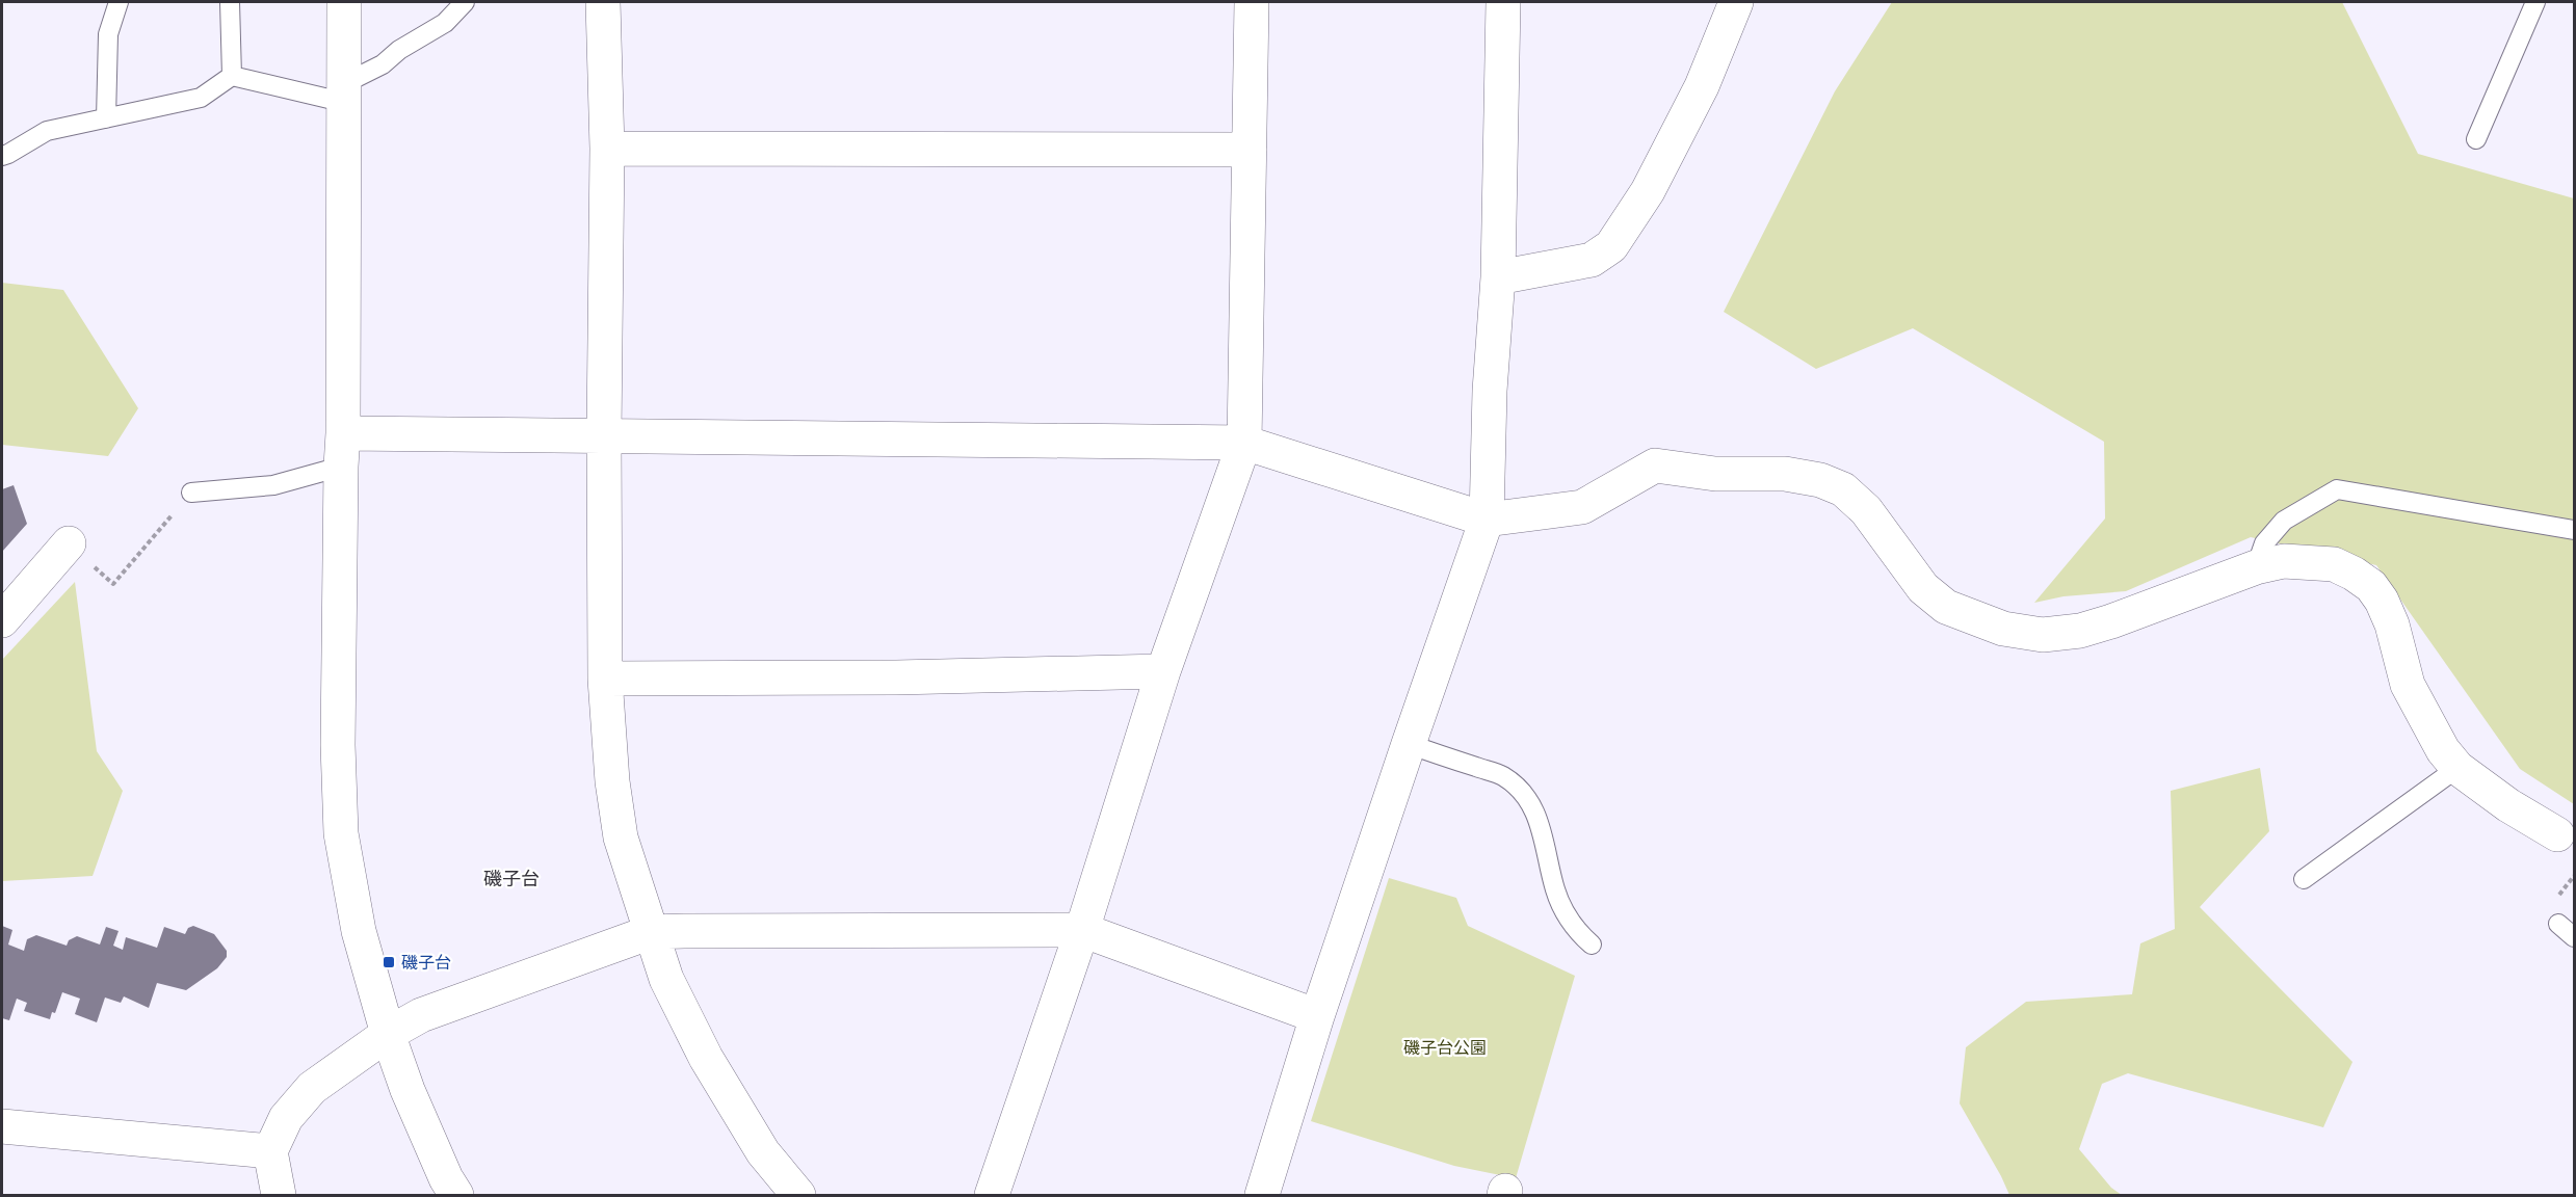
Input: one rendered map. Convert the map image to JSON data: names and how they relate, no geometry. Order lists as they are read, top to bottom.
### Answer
{
  "districts": ["磯子台"],
  "parks": ["磯子台公園"],
  "places": {
    "transit": ["磯子台"]
  }
}
